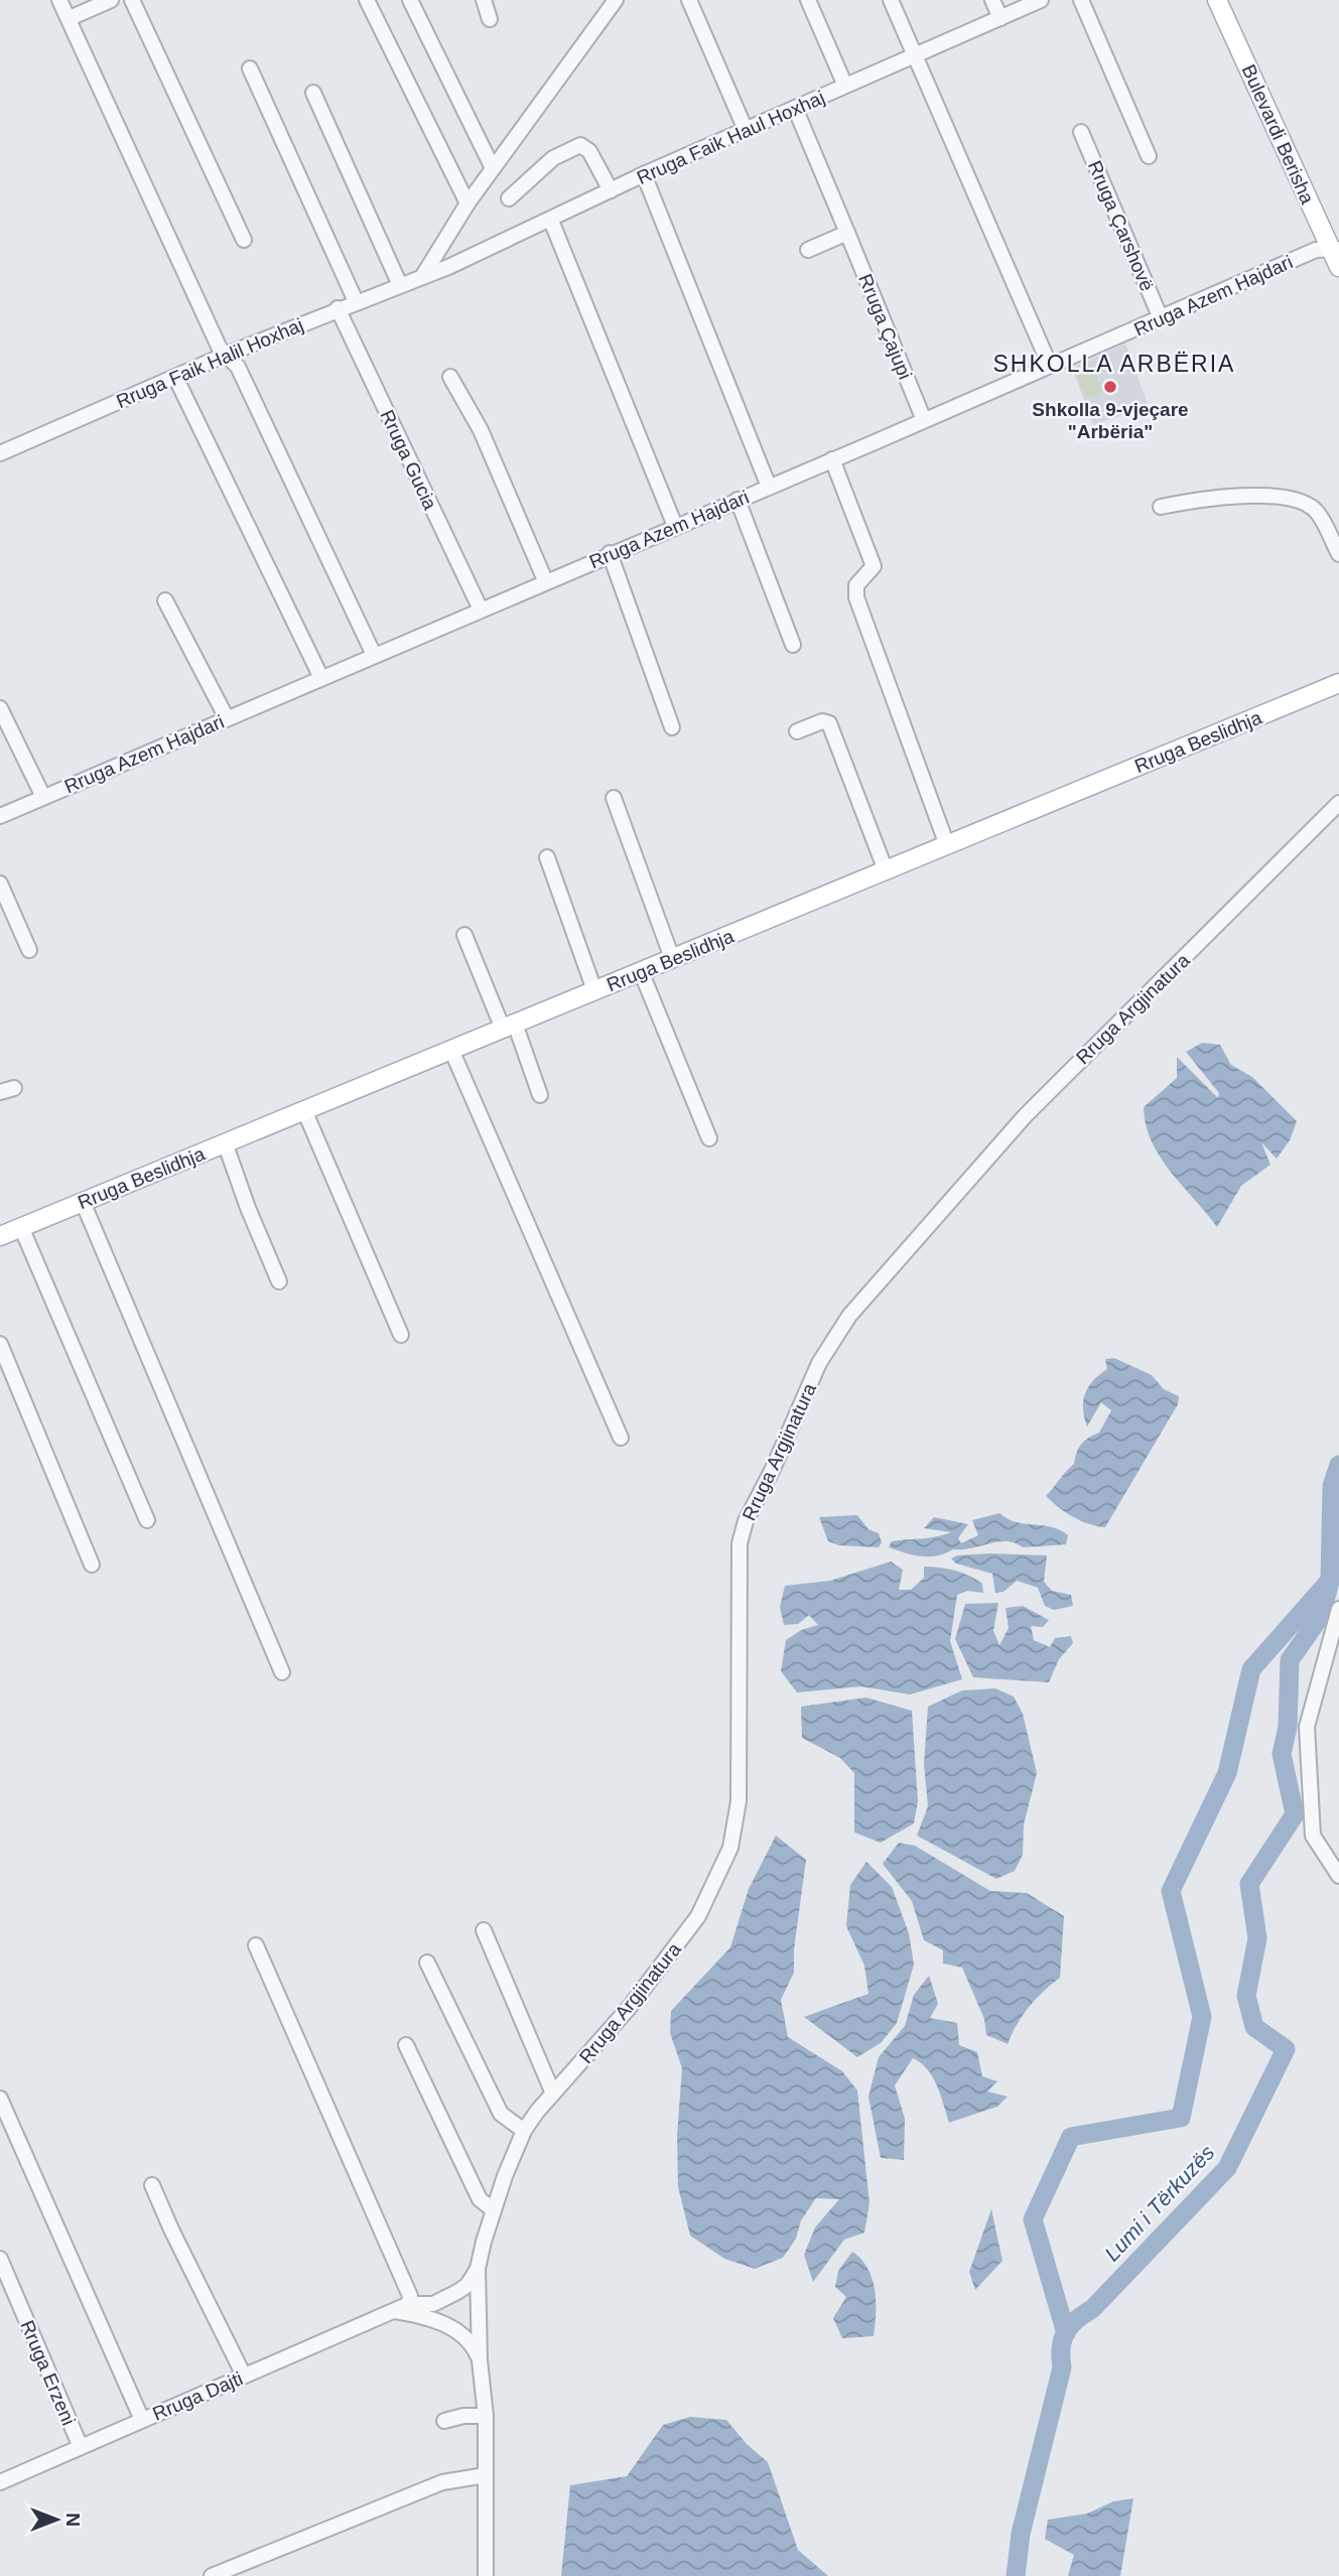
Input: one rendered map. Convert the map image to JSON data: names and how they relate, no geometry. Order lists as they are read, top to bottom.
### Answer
{
  "streets": {
    "main road": ["Bulevardi Berisha", "Rruga Beslidhja"],
    "street": [
      "Rruga Faik Haul Hoxhaj",
      "Rruga Çarshovë",
      "Rruga Azem Hajdari",
      "Rruga Çajupi",
      "Rruga Faik Halil Hoxhaj",
      "Rruga Gucia",
      "Rruga Argjinatura",
      "Rruga Erzeni",
      "Rruga Dajti"
    ]
  },
  "crossings": [
    ["Bulevardi Berisha", "Rruga Azem Hajdari"],
    ["Rruga Faik Haul Hoxhaj", "Rruga Çajupi"],
    ["Rruga Faik Haul Hoxhaj", "Rruga Faik Halil Hoxhaj"],
    ["Rruga Çarshovë", "Rruga Azem Hajdari"],
    ["Rruga Azem Hajdari", "Rruga Çajupi"],
    ["Rruga Azem Hajdari", "Rruga Gucia"],
    ["Rruga Faik Halil Hoxhaj", "Rruga Gucia"],
    ["Rruga Erzeni", "Rruga Dajti"]
  ],
  "districts": ["SHKOLLA ARBËRIA"],
  "water": ["Lumi i Tërkuzës"],
  "places": ["Shkolla 9-vjeçare \"Arbëria\""],
  "north": "right"
}
